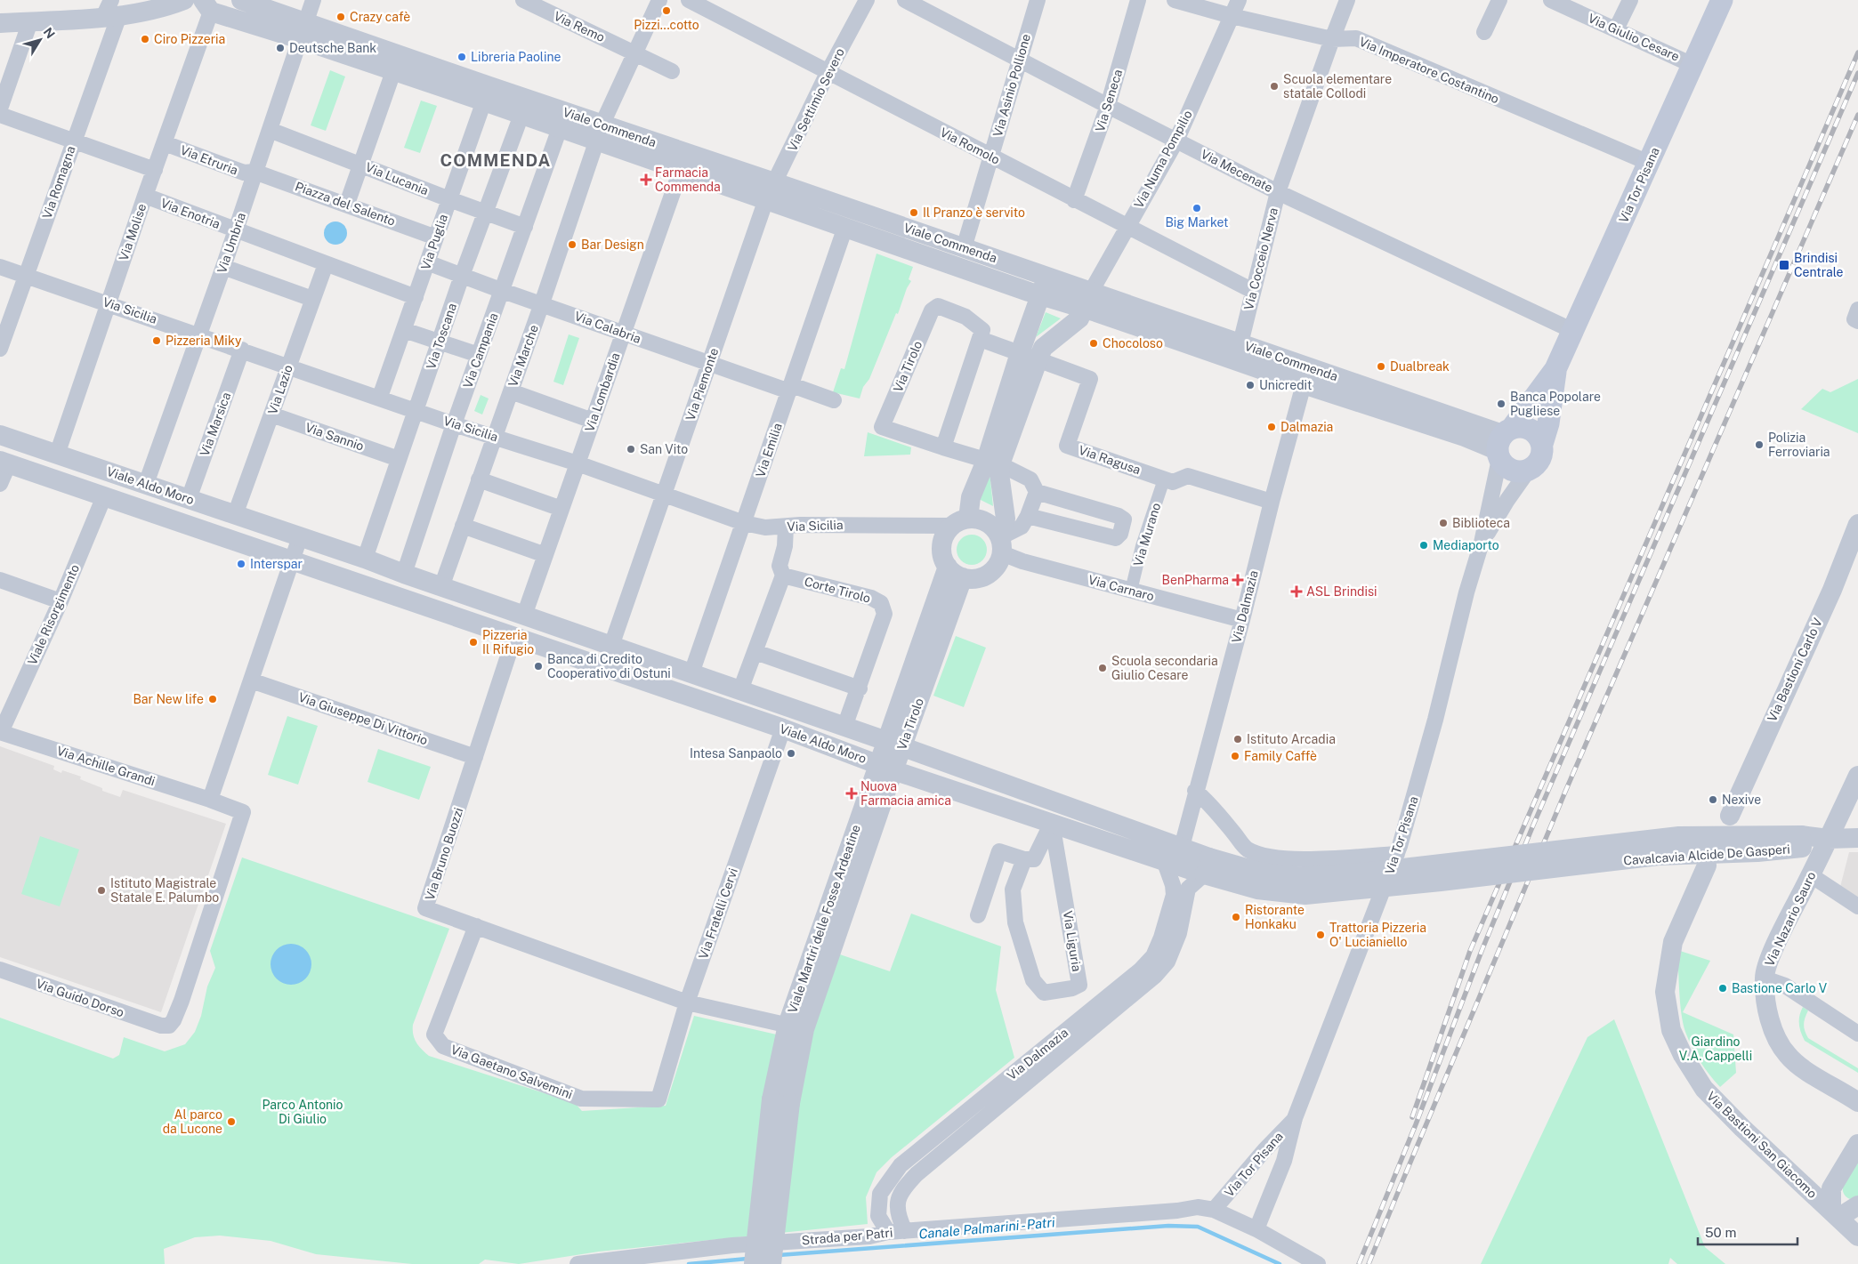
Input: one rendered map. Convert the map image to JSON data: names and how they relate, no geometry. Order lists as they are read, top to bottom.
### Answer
{
  "streets": {
    "main road": ["Via Tor Pisana"],
    "street": [
      "Via Remo",
      "Via Giulio Cesare",
      "Via Imperatore Costantino",
      "Via Asinio Pollione",
      "Via Settimio Severo",
      "Via Seneca",
      "Viale Commenda",
      "Via Romolo",
      "Via Numa Pompilio",
      "Via Etruria",
      "Via Mecenate",
      "Via Lucania",
      "Via Romagna",
      "Piazza del Salento",
      "Via Enotria",
      "Via Molise",
      "Via Puglia",
      "Via Umbria",
      "Via Cocceio Nerva",
      "Via Sicilia",
      "Via Calabria",
      "Via Toscana",
      "Via Campania",
      "Via Marche",
      "Via Tirolo",
      "Via Piemonte",
      "Via Lazio",
      "Via Lombardia",
      "Via Marsica",
      "Via Sannio",
      "Via Emilia",
      "Via Ragusa",
      "Viale Aldo Moro",
      "Via Murano",
      "Via Carnaro",
      "Corte Tirolo",
      "Via Dalmazia",
      "Viale Risorgimento",
      "Via Bastioni Carlo V",
      "Via Giuseppe Di Vittorio",
      "Via Achille Grandi",
      "Via Bruno Buozzi",
      "Cavalcavia Alcide De Gasperi",
      "Via Fratelli Cervi",
      "Viale Martiri delle Fosse Ardeatine",
      "Via Nazario Sauro",
      "Via Liguria",
      "Via Guido Dorso",
      "Via Gaetano Salvemini",
      "Via Bastioni San Giacomo",
      "Strada per Patri"
    ]
  },
  "crossings": [
    ["Via Remo", "Via Marche"],
    ["Via Giulio Cesare", "Via Tor Pisana"],
    ["Via Imperatore Costantino", "Via Numa Pompilio"],
    ["Via Imperatore Costantino", "Via Tor Pisana"],
    ["Via Imperatore Costantino", "Via Cocceio Nerva"],
    ["Via Asinio Pollione", "Viale Commenda"],
    ["Via Asinio Pollione", "Via Romolo"],
    ["Via Asinio Pollione", "Via Mecenate"],
    ["Via Settimio Severo", "Viale Commenda"],
    ["Via Settimio Severo", "Via Romolo"],
    ["Via Settimio Severo", "Via Piemonte"],
    ["Via Seneca", "Via Romolo"],
    ["Via Seneca", "Via Mecenate"],
    ["Viale Commenda", "Via Numa Pompilio"],
    ["Viale Commenda", "Via Tor Pisana"],
    ["Viale Commenda", "Via Molise"],
    ["Viale Commenda", "Via Puglia"],
    ["Viale Commenda", "Via Umbria"],
    ["Viale Commenda", "Via Cocceio Nerva"],
    ["Viale Commenda", "Via Toscana"],
    ["Viale Commenda", "Via Campania"],
    ["Viale Commenda", "Via Marche"],
    ["Viale Commenda", "Via Piemonte"],
    ["Viale Commenda", "Via Lombardia"],
    ["Viale Commenda", "Via Emilia"],
    ["Viale Commenda", "Via Dalmazia"],
    ["Via Romolo", "Via Numa Pompilio"],
    ["Via Romolo", "Via Cocceio Nerva"],
    ["Via Numa Pompilio", "Via Mecenate"],
    ["Via Etruria", "Piazza del Salento"],
    ["Via Etruria", "Via Molise"],
    ["Via Etruria", "Via Umbria"],
    ["Via Mecenate", "Via Tor Pisana"],
    ["Via Mecenate", "Via Cocceio Nerva"],
    ["Via Lucania", "Via Puglia"],
    ["Via Lucania", "Via Umbria"],
    ["Via Lucania", "Via Toscana"],
    ["Via Lucania", "Via Campania"],
    ["Via Romagna", "Via Sicilia"],
    ["Via Tor Pisana", "Strada per Patri"],
    ["Piazza del Salento", "Via Puglia"],
    ["Piazza del Salento", "Via Umbria"],
    ["Via Enotria", "Via Molise"],
    ["Via Enotria", "Via Umbria"],
    ["Via Molise", "Via Sicilia"],
    ["Via Molise", "Viale Aldo Moro"],
    ["Via Puglia", "Via Sicilia"],
    ["Via Puglia", "Via Calabria"],
    ["Via Umbria", "Via Sicilia"],
    ["Via Umbria", "Viale Aldo Moro"],
    ["Via Sicilia", "Via Toscana"],
    ["Via Sicilia", "Via Campania"],
    ["Via Sicilia", "Via Marche"],
    ["Via Sicilia", "Via Tirolo"],
    ["Via Sicilia", "Via Piemonte"],
    ["Via Sicilia", "Via Lazio"],
    ["Via Sicilia", "Via Lombardia"],
    ["Via Sicilia", "Via Marsica"],
    ["Via Sicilia", "Via Emilia"],
    ["Via Sicilia", "Via Carnaro"],
    ["Via Calabria", "Via Toscana"],
    ["Via Calabria", "Via Campania"],
    ["Via Calabria", "Via Marche"],
    ["Via Calabria", "Via Piemonte"],
    ["Via Calabria", "Via Lombardia"],
    ["Via Calabria", "Via Emilia"],
    ["Via Toscana", "Via Sannio"],
    ["Via Toscana", "Viale Aldo Moro"],
    ["Via Campania", "Viale Aldo Moro"],
    ["Via Marche", "Viale Aldo Moro"],
    ["Via Tirolo", "Viale Aldo Moro"],
    ["Via Tirolo", "Via Carnaro"],
    ["Via Tirolo", "Viale Martiri delle Fosse Ardeatine"],
    ["Via Piemonte", "Viale Aldo Moro"],
    ["Via Lazio", "Via Sannio"],
    ["Via Lazio", "Viale Aldo Moro"],
    ["Via Lombardia", "Viale Aldo Moro"],
    ["Via Marsica", "Viale Aldo Moro"],
    ["Via Emilia", "Viale Aldo Moro"],
    ["Via Ragusa", "Via Murano"],
    ["Via Ragusa", "Via Dalmazia"],
    ["Viale Aldo Moro", "Corte Tirolo"],
    ["Viale Aldo Moro", "Via Dalmazia"],
    ["Viale Aldo Moro", "Viale Risorgimento"],
    ["Viale Aldo Moro", "Via Bruno Buozzi"],
    ["Viale Aldo Moro", "Cavalcavia Alcide De Gasperi"],
    ["Viale Aldo Moro", "Via Fratelli Cervi"],
    ["Viale Aldo Moro", "Viale Martiri delle Fosse Ardeatine"],
    ["Viale Aldo Moro", "Via Liguria"],
    ["Via Murano", "Via Carnaro"],
    ["Via Carnaro", "Via Dalmazia"],
    ["Via Dalmazia", "Cavalcavia Alcide De Gasperi"],
    ["Via Dalmazia", "Strada per Patri"],
    ["Viale Risorgimento", "Via Achille Grandi"],
    ["Via Giuseppe Di Vittorio", "Via Bruno Buozzi"],
    ["Via Achille Grandi", "Via Guido Dorso"],
    ["Via Bruno Buozzi", "Via Fratelli Cervi"],
    ["Via Bruno Buozzi", "Via Gaetano Salvemini"],
    ["Cavalcavia Alcide De Gasperi", "Via Nazario Sauro"],
    ["Via Fratelli Cervi", "Via Gaetano Salvemini"]
  ],
  "districts": ["COMMENDA"],
  "water": ["Canale Palmarini - Patri"],
  "parks": ["Giardino V.A. Cappelli", "Parco Antonio Di Giulio"],
  "places": {
    "other": [
      "Pizzi...cotto",
      "Crazy cafè",
      "Ciro Pizzeria",
      "Deutsche Bank",
      "Libreria Paoline",
      "Scuola elementare statale Collodi",
      "Big Market",
      "Il Pranzo è servito",
      "Bar Design",
      "Pizzeria Miky",
      "Chocoloso",
      "Dualbreak",
      "Unicredit",
      "Banca Popolare Pugliese",
      "Dalmazia",
      "Polizia Ferroviaria",
      "San Vito",
      "Biblioteca",
      "Mediaporto",
      "Interspar",
      "Pizzeria Il Rifugio",
      "Banca di Credito Cooperativo di Ostuni",
      "Scuola secondaria Giulio Cesare",
      "Bar New life",
      "Istituto Arcadia",
      "Intesa Sanpaolo",
      "Family Caffè",
      "Nexive",
      "Istituto Magistrale Statale E. Palumbo",
      "Ristorante Honkaku",
      "Trattoria Pizzeria O' Lucianiello",
      "Bastione Carlo V",
      "Al parco da Lucone"
    ],
    "health": [
      "Farmacia Commenda",
      "BenPharma",
      "ASL Brindisi",
      "Nuova Farmacia amica"
    ],
    "transit": ["Brindisi Centrale"]
  },
  "scale_bar": "50 m",
  "north": "top right"
}
